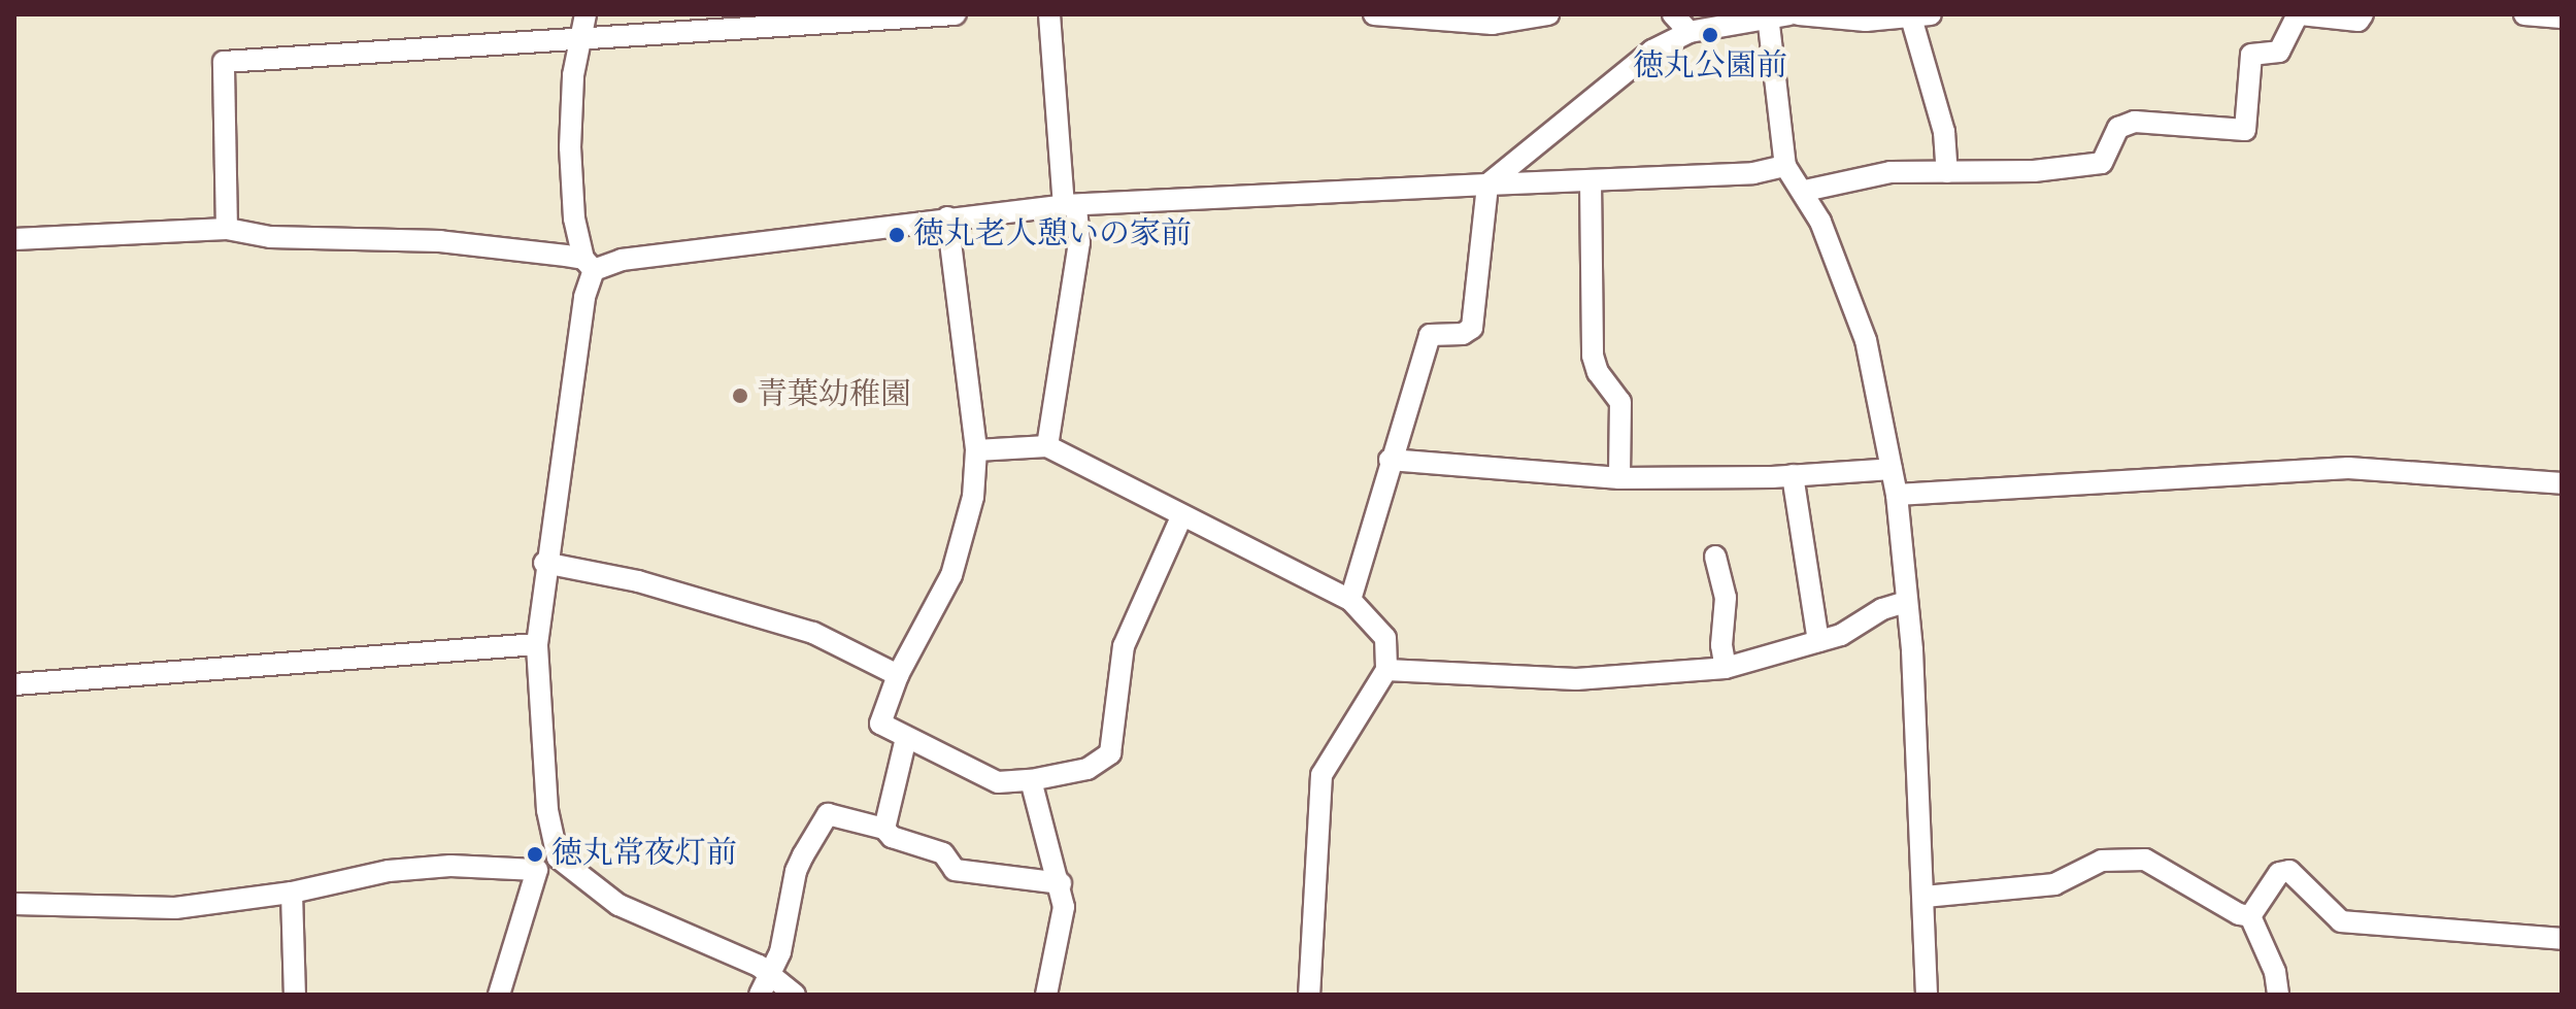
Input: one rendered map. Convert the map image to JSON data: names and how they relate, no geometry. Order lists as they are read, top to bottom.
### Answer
{
  "places": [
    "徳丸公園前",
    "徳丸老人憩いの家前",
    "青葉幼稚園",
    "徳丸常夜灯前"
  ]
}
